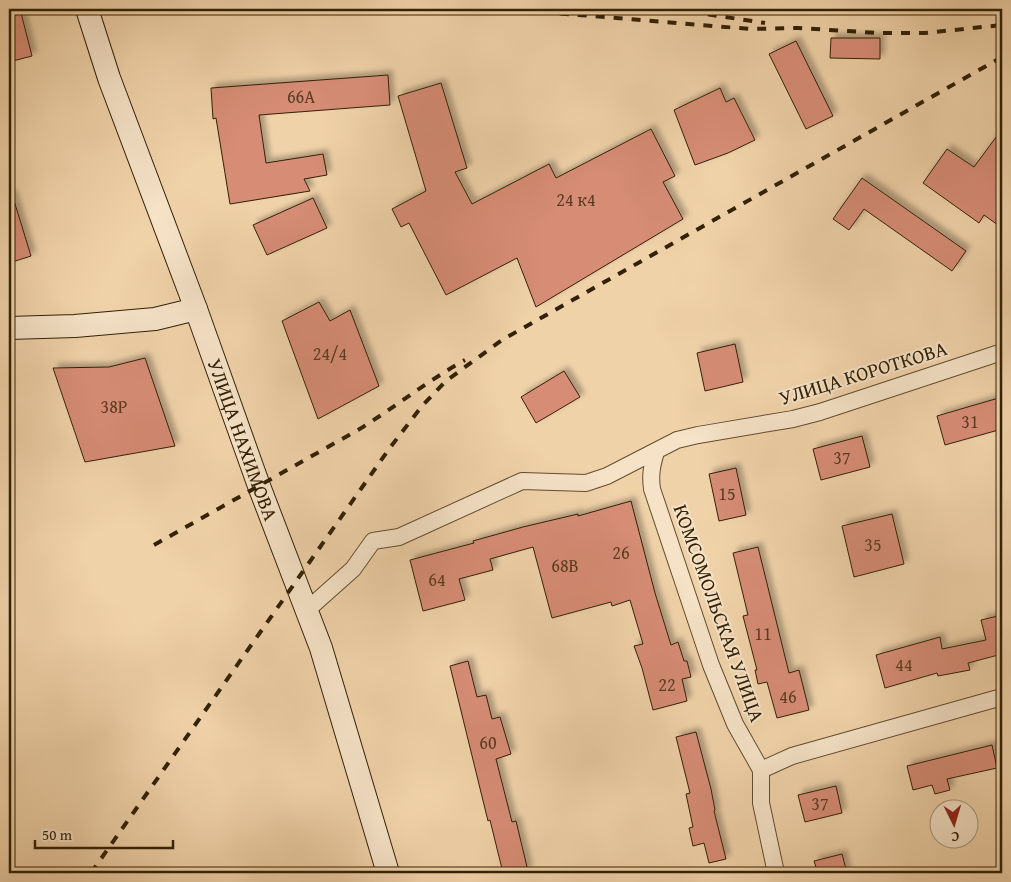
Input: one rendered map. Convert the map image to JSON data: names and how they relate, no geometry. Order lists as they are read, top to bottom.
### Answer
{
  "streets": {
    "main road": ["УЛИЦА НАХИМОВА"],
    "street": ["УЛИЦА КОРОТКОВА", "КОМСОМОЛЬСКАЯ УЛИЦА"]
  },
  "crossings": [
    ["УЛИЦА КОРОТКОВА", "УЛИЦА НАХИМОВА"],
    ["УЛИЦА КОРОТКОВА", "КОМСОМОЛЬСКАЯ УЛИЦА"]
  ],
  "house_numbers": [
    "66А",
    "24 к4",
    "24/4",
    "38Р",
    "31",
    "37",
    "15",
    "35",
    "26",
    "68В",
    "64",
    "11",
    "44",
    "22",
    "46",
    "60",
    "37"
  ],
  "scale_bar": "50 m",
  "north": "bottom"
}
